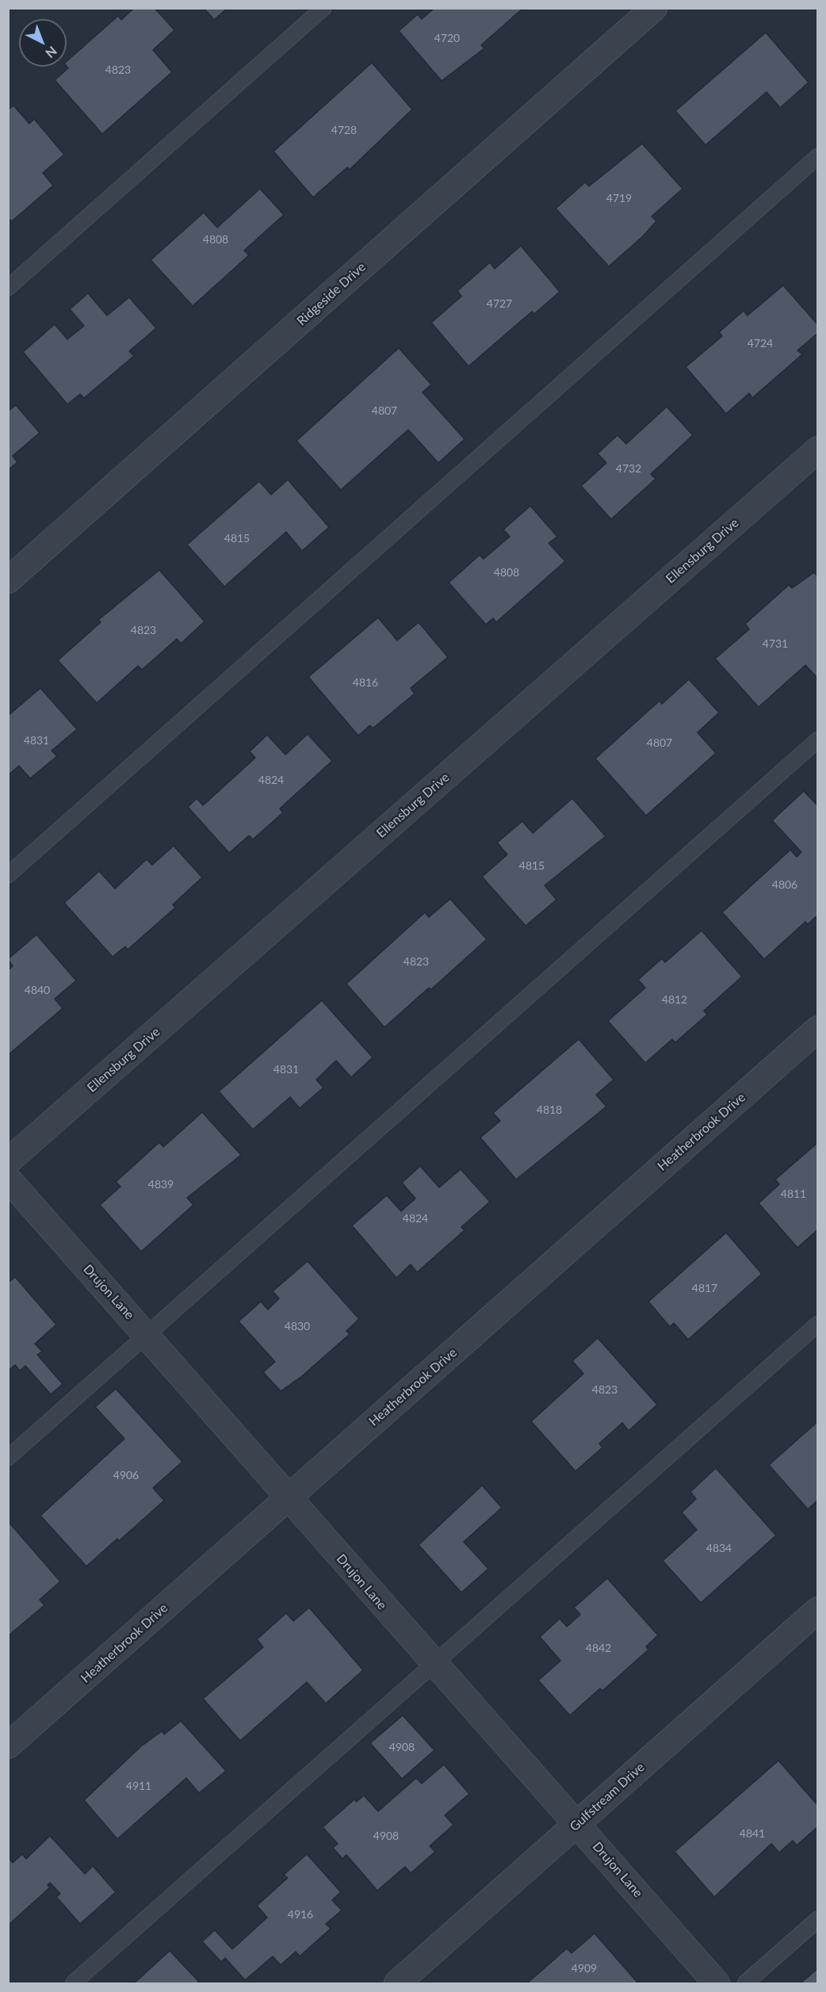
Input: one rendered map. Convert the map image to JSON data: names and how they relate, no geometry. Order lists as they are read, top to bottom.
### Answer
{
  "streets": {
    "street": [
      "Ridgeside Drive",
      "Ellensburg Drive",
      "Heatherbrook Drive",
      "Drujon Lane",
      "Gulfstream Drive"
    ]
  },
  "crossings": [
    ["Heatherbrook Drive", "Drujon Lane"],
    ["Drujon Lane", "Gulfstream Drive"]
  ],
  "house_numbers": [
    "4720",
    "4823",
    "4728",
    "4719",
    "4808",
    "4727",
    "4724",
    "4807",
    "4732",
    "4815",
    "4808",
    "4823",
    "4731",
    "4816",
    "4831",
    "4807",
    "4824",
    "4815",
    "4806",
    "4823",
    "4840",
    "4812",
    "4831",
    "4818",
    "4839",
    "4811",
    "4824",
    "4817",
    "4830",
    "4823",
    "4906",
    "4834",
    "4842",
    "4908",
    "4911",
    "4841",
    "4908",
    "4916",
    "4909"
  ],
  "north": "bottom right"
}
